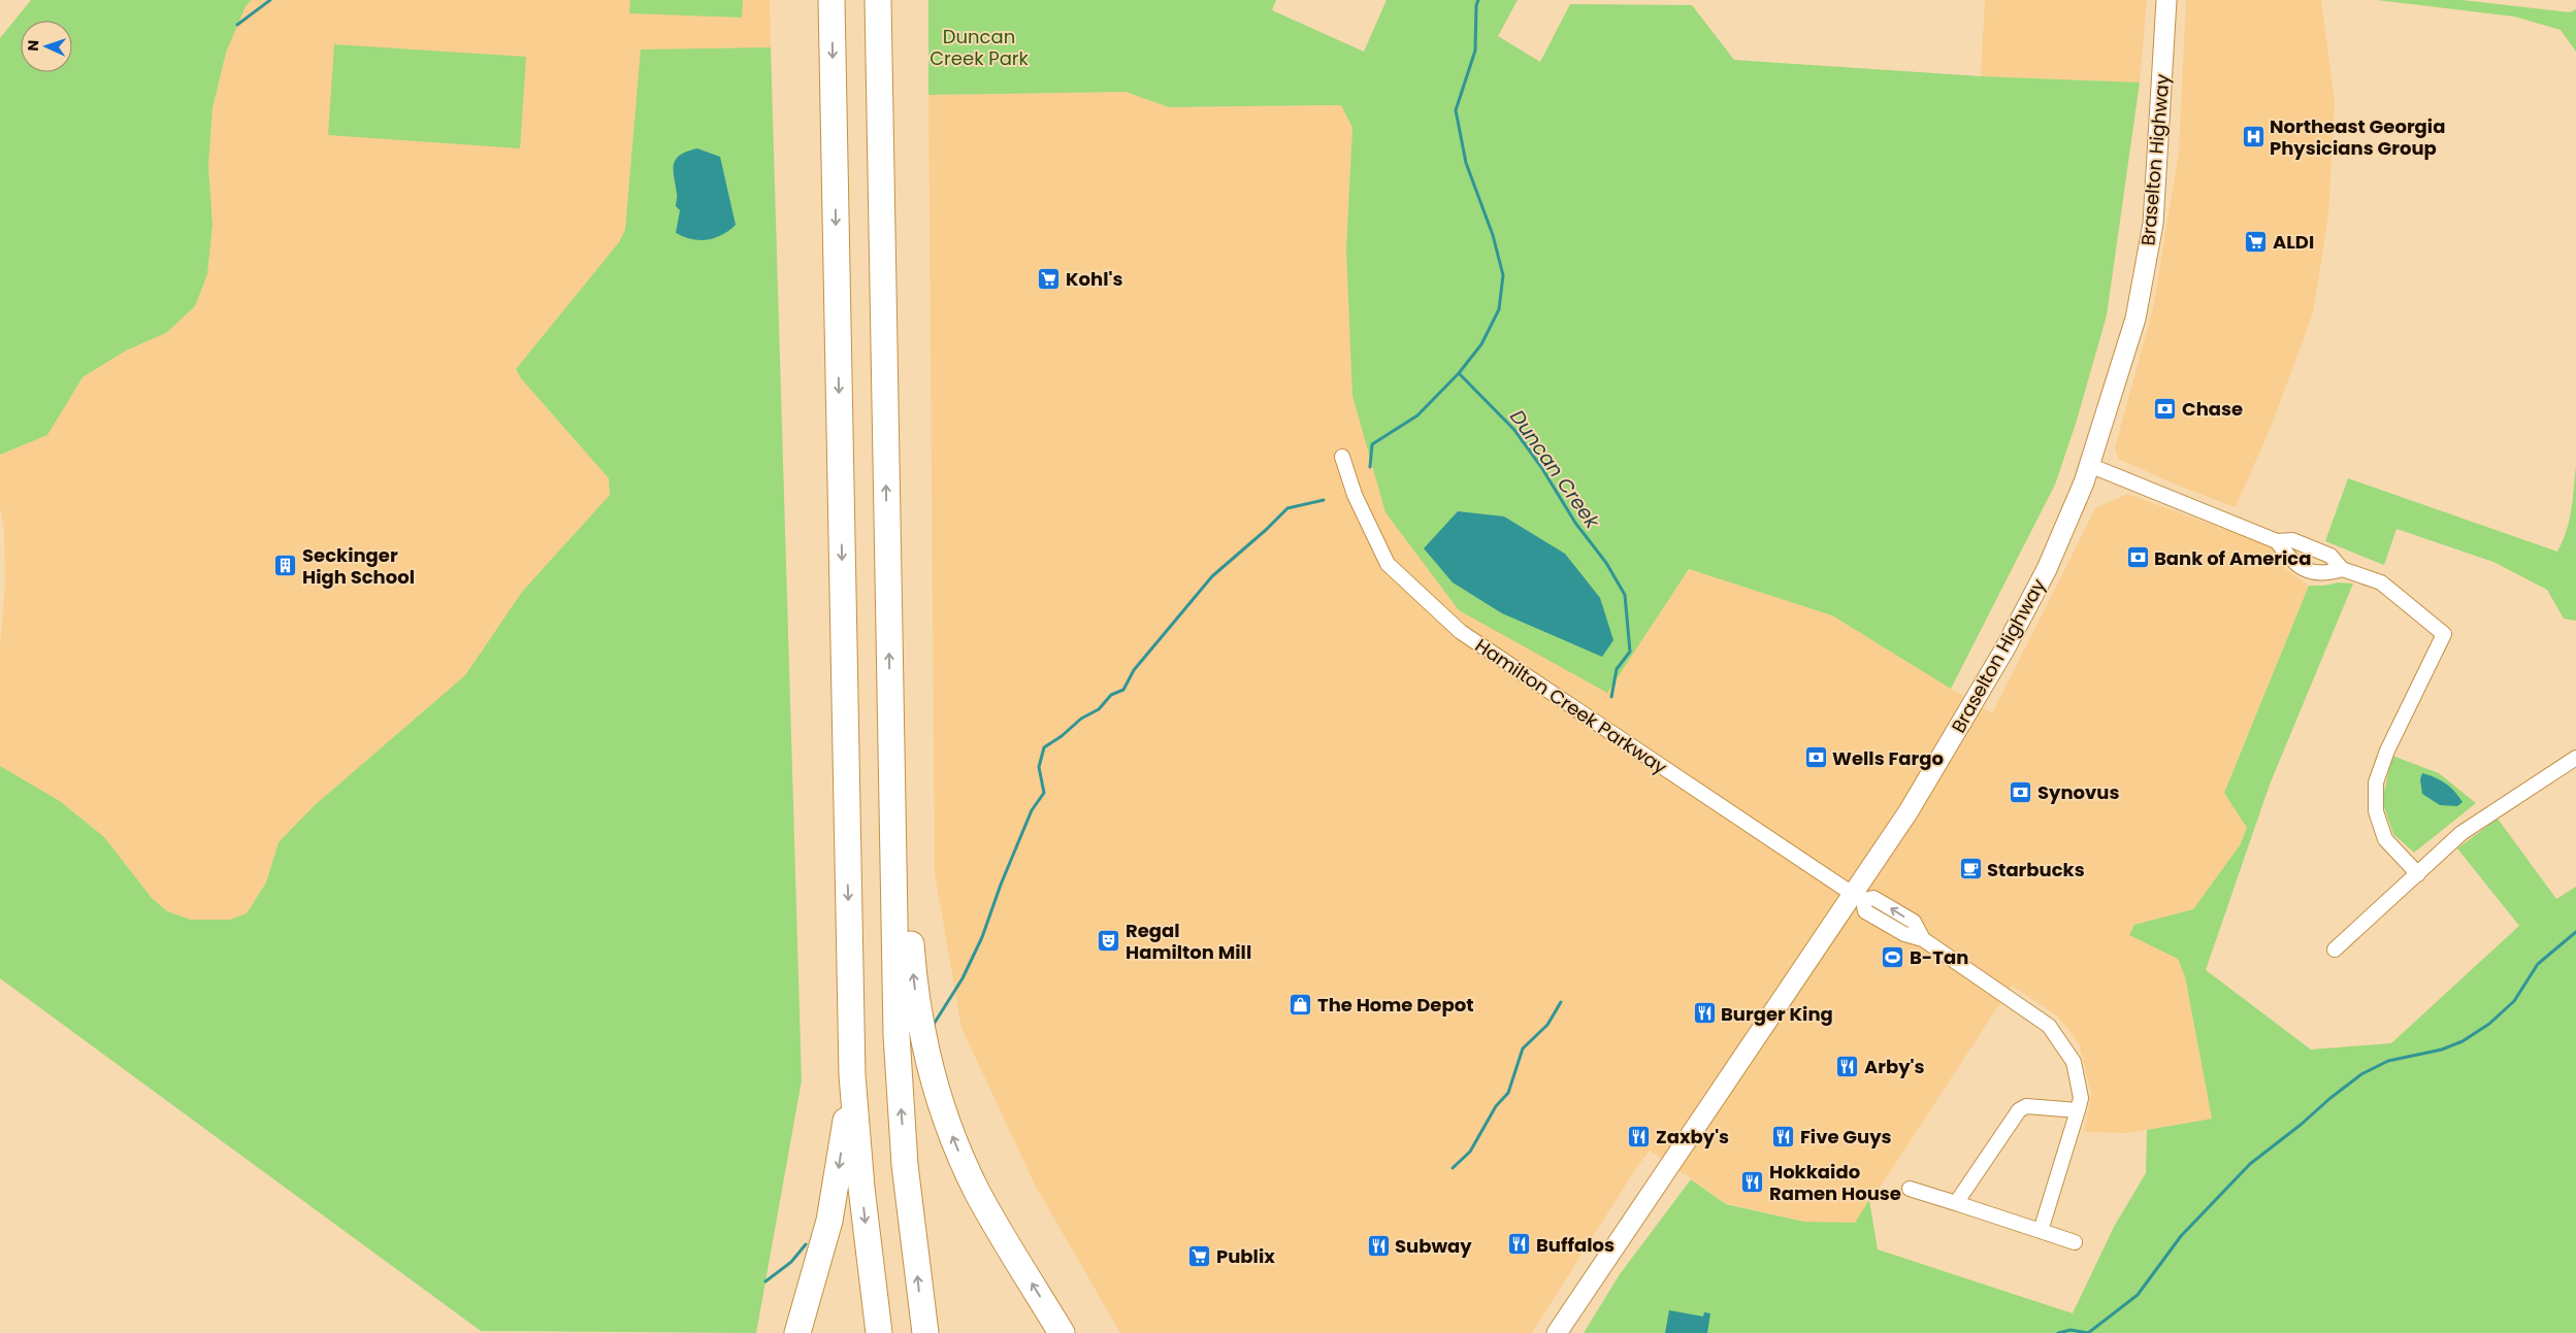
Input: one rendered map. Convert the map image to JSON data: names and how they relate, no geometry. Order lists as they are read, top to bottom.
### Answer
{
  "streets": {
    "main road": ["Braselton Highway"],
    "street": ["Hamilton Creek Parkway"]
  },
  "crossings": [
    ["Braselton Highway", "Hamilton Creek Parkway"]
  ],
  "water": ["Duncan Creek"],
  "parks": ["Duncan Creek Park"],
  "places": {
    "hospital": ["Northeast Georgia Physicians Group"],
    "supermarket": ["ALDI", "Kohl's", "Publix"],
    "bank": [
      "Chase",
      "Bank of America",
      "Wells Fargo",
      "Synovus"
    ],
    "building": ["Seckinger High School"],
    "cafe": ["Starbucks"],
    "theatre": ["Regal Hamilton Mill"],
    "sports": ["B-Tan"],
    "shop": ["The Home Depot"],
    "restaurant": [
      "Burger King",
      "Arby's",
      "Zaxby's",
      "Five Guys",
      "Hokkaido Ramen House",
      "Buffalos",
      "Subway"
    ]
  },
  "north": "left"
}
